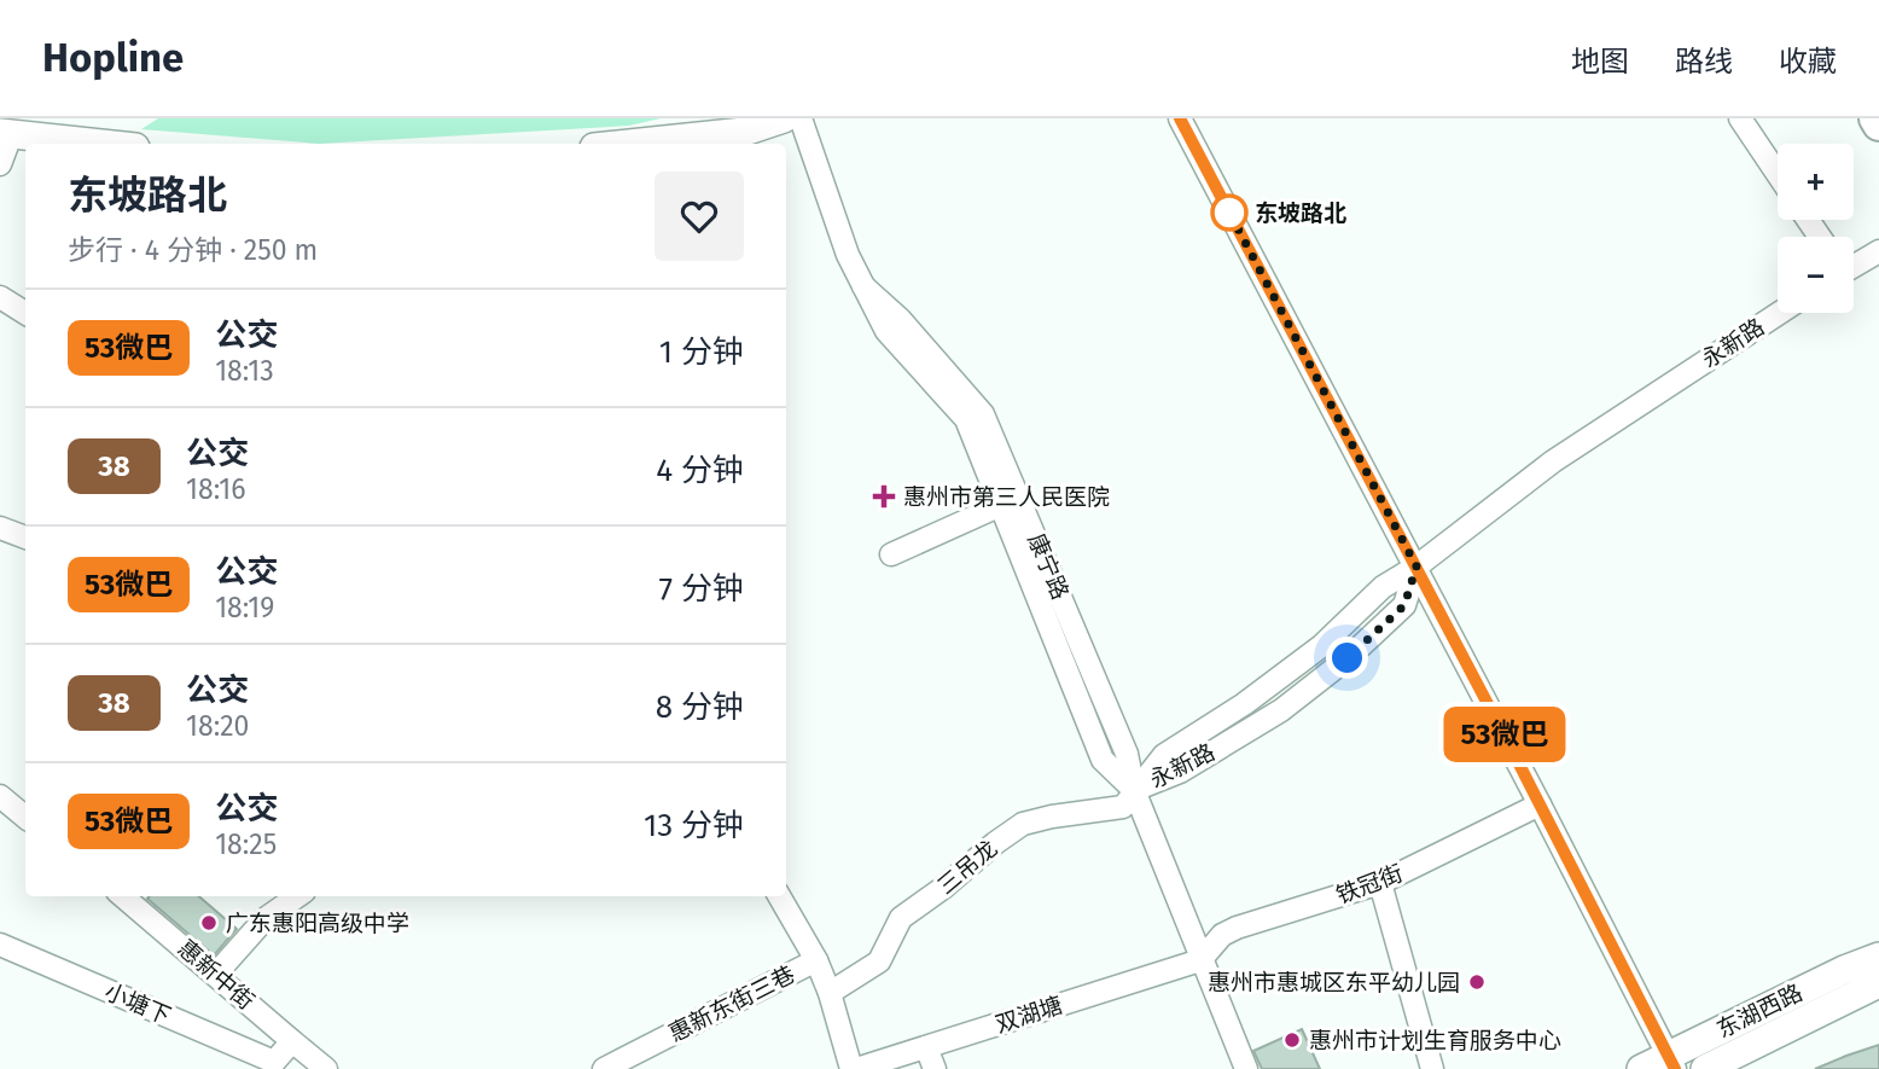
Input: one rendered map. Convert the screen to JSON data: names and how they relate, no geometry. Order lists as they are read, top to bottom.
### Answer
{
  "streets": {
    "main road": ["东湖西路"],
    "street": [
      "永新路",
      "康宁路",
      "三吊龙",
      "铁冠街",
      "惠新中街",
      "小塘下",
      "惠新东街三巷",
      "双湖塘"
    ]
  },
  "crossings": [
    ["永新路", "康宁路"],
    ["永新路", "三吊龙"],
    ["康宁路", "三吊龙"],
    ["康宁路", "铁冠街"],
    ["康宁路", "双湖塘"],
    ["铁冠街", "双湖塘"]
  ],
  "places": {
    "other": [
      "东坡路北",
      "广东惠阳高级中学",
      "惠州市惠城区东平幼儿园",
      "惠州市计划生育服务中心"
    ],
    "health": ["惠州市第三人民医院"]
  },
  "lines": ["bus line 53微巴"],
  "page": {
    "header": "Hopline",
    "nav": ["地图", "路线", "收藏"],
    "on_map": "53微巴",
    "map_buttons": ["+", "−"],
    "heading": ["东坡路北", "步行 · 4 分钟 · 250 m"],
    "list": [
      {
        "mark": "53微巴",
        "name": "公交",
        "note": "18:13",
        "value": "1 分钟"
      },
      {
        "mark": "38",
        "name": "公交",
        "note": "18:16",
        "value": "4 分钟"
      },
      {
        "mark": "53微巴",
        "name": "公交",
        "note": "18:19",
        "value": "7 分钟"
      },
      {
        "mark": "38",
        "name": "公交",
        "note": "18:20",
        "value": "8 分钟"
      },
      {
        "mark": "53微巴",
        "name": "公交",
        "note": "18:25",
        "value": "13 分钟"
      }
    ]
  }
}
